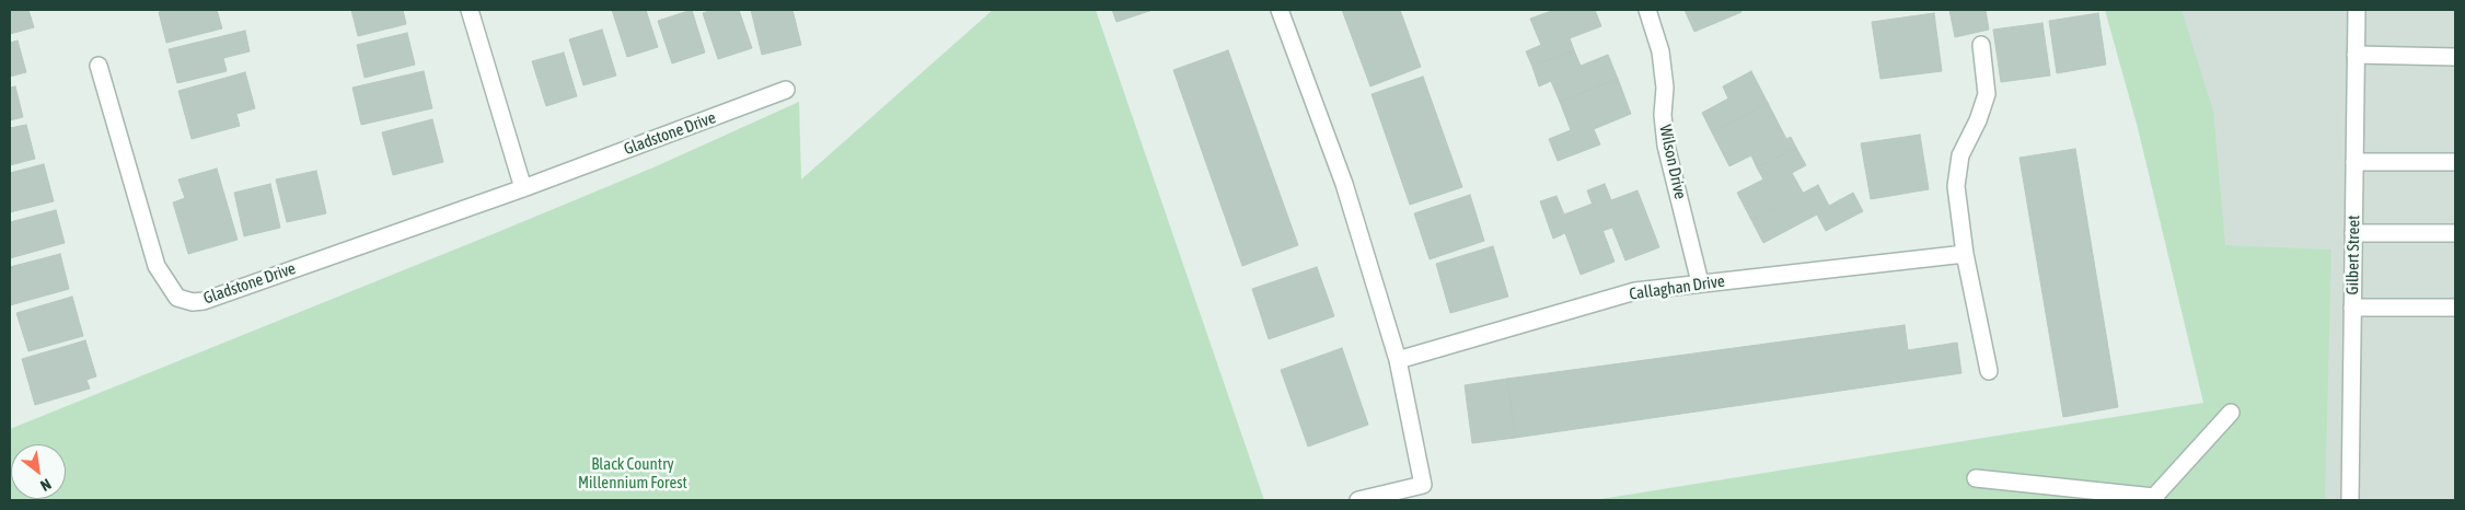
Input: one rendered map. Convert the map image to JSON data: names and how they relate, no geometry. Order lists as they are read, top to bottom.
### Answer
{
  "streets": {
    "street": [
      "Gladstone Drive",
      "Wilson Drive",
      "Gilbert Street",
      "Callaghan Drive"
    ]
  },
  "crossings": [
    ["Wilson Drive", "Callaghan Drive"]
  ],
  "parks": ["Black Country Millennium Forest"],
  "north": "bottom right"
}
